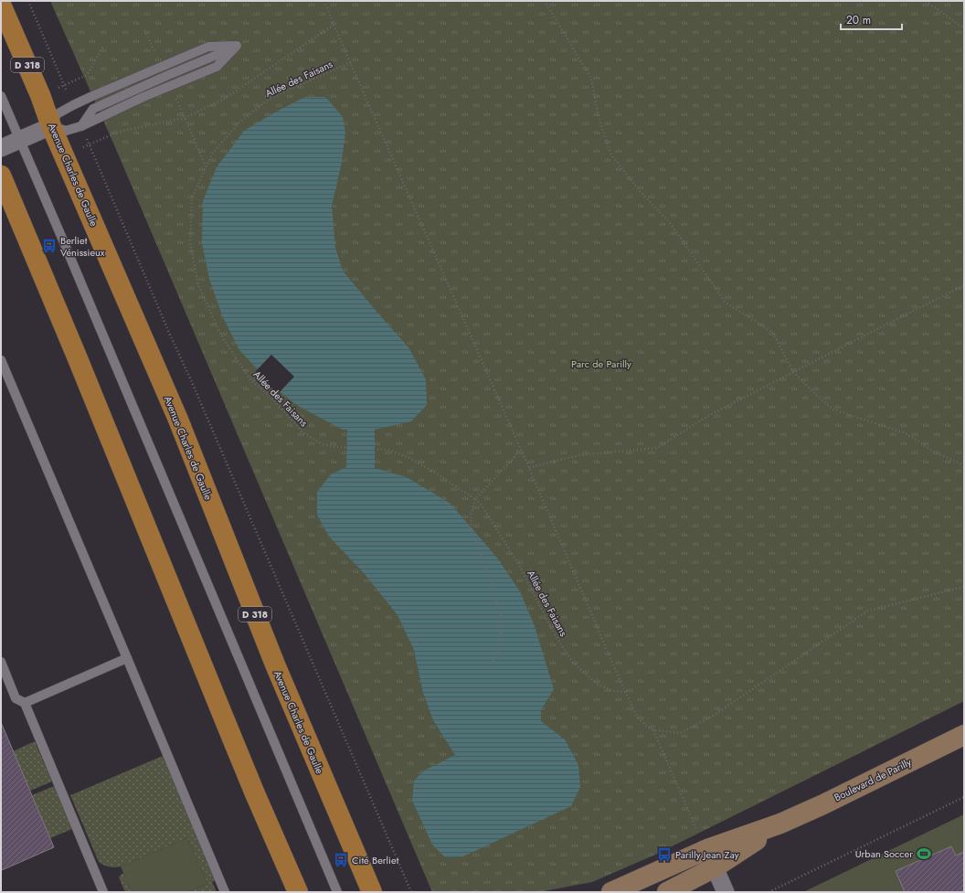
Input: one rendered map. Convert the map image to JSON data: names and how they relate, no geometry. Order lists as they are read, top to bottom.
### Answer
{
  "streets": {
    "main road": ["D 318", "Avenue Charles de Gaulle", "Boulevard de Parilly"],
    "path": ["Allée des Faisans"]
  },
  "parks": ["Parc de Parilly"],
  "places": {
    "bus stop": ["Berliet Vénissieux", "Parilly Jean Zay", "Cité Berliet"],
    "sports": ["Urban Soccer"]
  },
  "scale_bar": "20 m"
}
